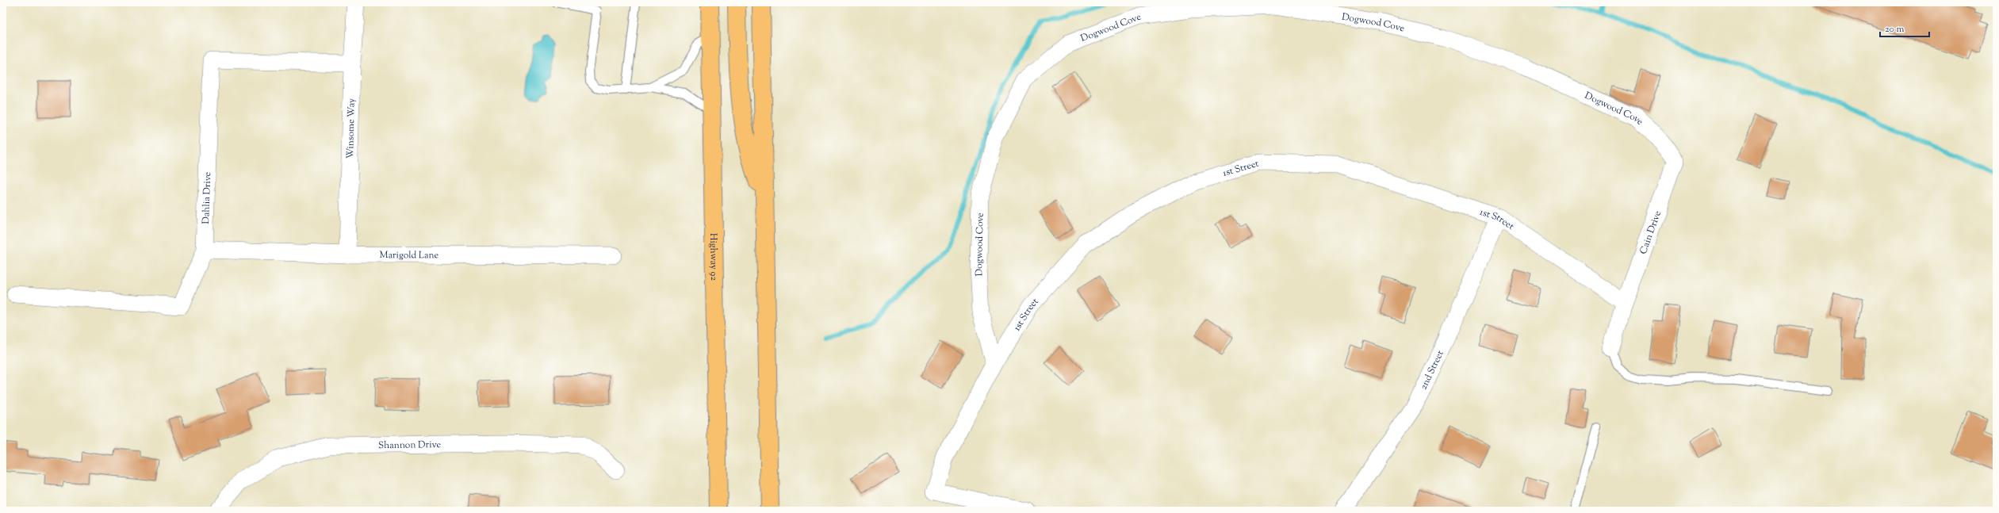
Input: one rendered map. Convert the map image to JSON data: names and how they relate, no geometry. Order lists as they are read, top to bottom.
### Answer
{
  "streets": {
    "main road": ["Highway 92"],
    "street": [
      "Dogwood Cove",
      "Winsome Way",
      "1st Street",
      "Dahlia Drive",
      "Cain Drive",
      "Marigold Lane",
      "2nd Street",
      "Shannon Drive"
    ]
  },
  "crossings": [
    ["Dogwood Cove", "1st Street"],
    ["Dogwood Cove", "Cain Drive"],
    ["Winsome Way", "Dahlia Drive"],
    ["Winsome Way", "Marigold Lane"],
    ["1st Street", "Cain Drive"],
    ["1st Street", "2nd Street"],
    ["Dahlia Drive", "Marigold Lane"]
  ],
  "scale_bar": "20 m"
}
